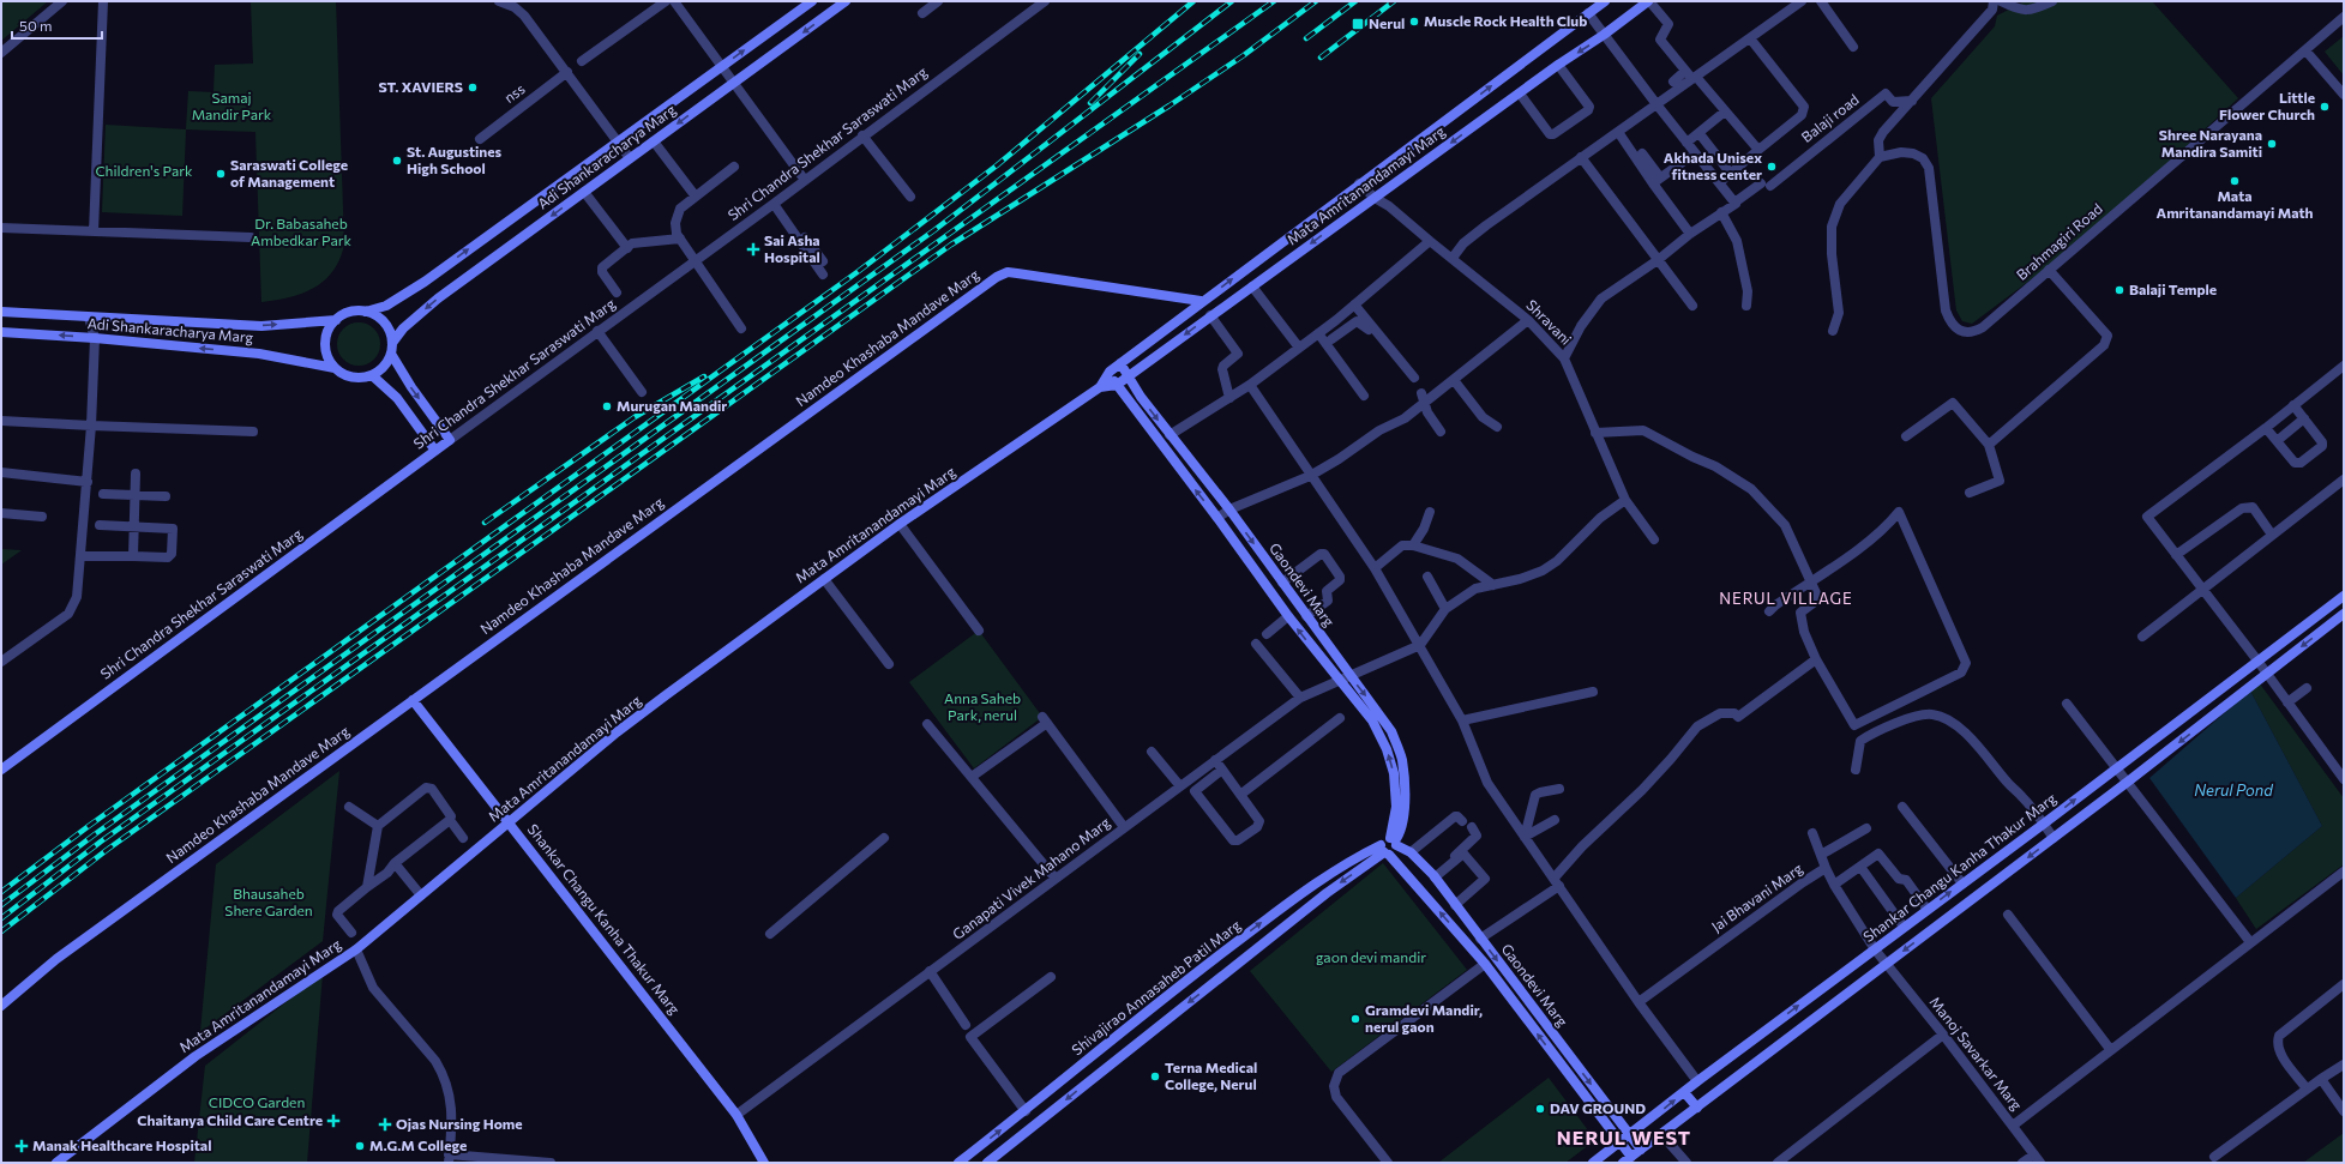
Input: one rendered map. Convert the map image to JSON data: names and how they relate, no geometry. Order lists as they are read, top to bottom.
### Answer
{
  "streets": {
    "street": [
      "nss",
      "Balaji road",
      "Shri Chandra Shekhar Saraswati Marg",
      "Adi Shankaracharya Marg",
      "Mata Amritanandamayi Marg",
      "Brahmagiri Road",
      "Shravani",
      "Namdeo Khashaba Mandave Marg",
      "Gaondevi Marg",
      "Shankar Changu Kanha Thakur Marg",
      "Ganapati Vivek Mahano Marg",
      "Jai Bhavani Marg",
      "Shivajirao Annasaheb Patil Marg",
      "Manoj Savarkar Marg"
    ]
  },
  "crossings": [
    ["Mata Amritanandamayi Marg", "Shravani"],
    ["Mata Amritanandamayi Marg", "Namdeo Khashaba Mandave Marg"],
    ["Mata Amritanandamayi Marg", "Gaondevi Marg"],
    ["Mata Amritanandamayi Marg", "Shankar Changu Kanha Thakur Marg"],
    ["Namdeo Khashaba Mandave Marg", "Shankar Changu Kanha Thakur Marg"],
    ["Gaondevi Marg", "Shankar Changu Kanha Thakur Marg"],
    ["Gaondevi Marg", "Ganapati Vivek Mahano Marg"],
    ["Gaondevi Marg", "Shivajirao Annasaheb Patil Marg"],
    ["Shankar Changu Kanha Thakur Marg", "Ganapati Vivek Mahano Marg"],
    ["Shankar Changu Kanha Thakur Marg", "Jai Bhavani Marg"],
    ["Jai Bhavani Marg", "Manoj Savarkar Marg"]
  ],
  "districts": ["NERUL VILLAGE", "NERUL WEST"],
  "water": ["Nerul Pond"],
  "parks": [
    "Samaj Mandir Park",
    "Children's Park",
    "Dr. Babasaheb Ambedkar Park",
    "Anna Saheb Park, nerul",
    "Bhausaheb Shere Garden",
    "gaon devi mandir",
    "CIDCO Garden"
  ],
  "places": {
    "other": [
      "Muscle Rock Health Club",
      "ST. XAVIERS",
      "Little Flower Church",
      "Shree Narayana Mandira Samiti",
      "St. Augustines High School",
      "Akhada Unisex fitness center",
      "Saraswati College of Management",
      "Mata Amritanandamayi Math",
      "Balaji Temple",
      "Murugan Mandir",
      "Gramdevi Mandir, nerul gaon",
      "Terna Medical College, Nerul",
      "DAV GROUND",
      "M.G.M College"
    ],
    "transit": ["Nerul"],
    "health": [
      "Sai Asha Hospital",
      "Chaitanya Child Care Centre",
      "Ojas Nursing Home",
      "Manak Healthcare Hospital"
    ]
  },
  "scale_bar": "50 m"
}
